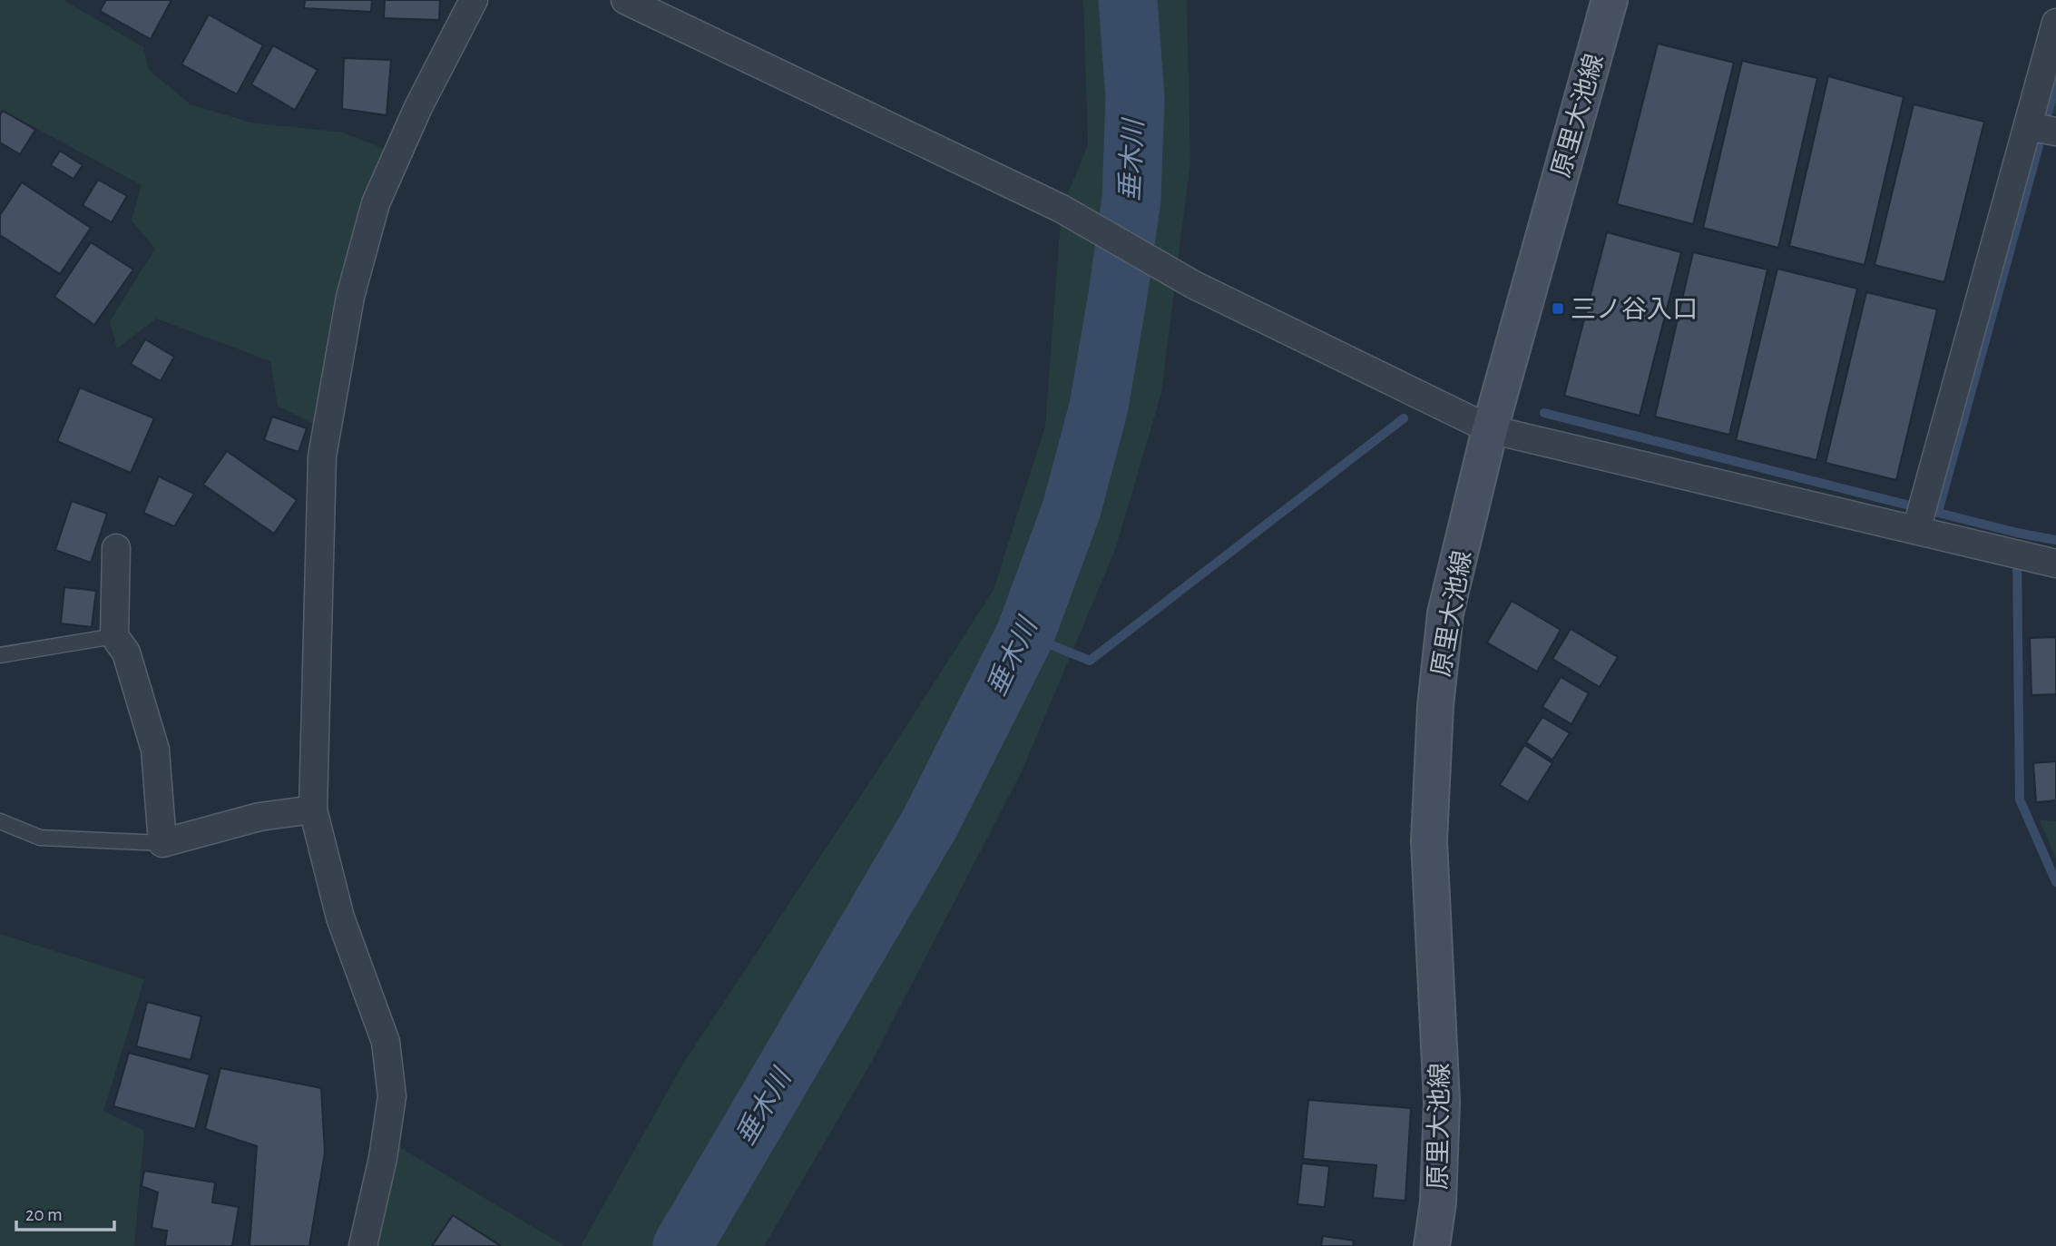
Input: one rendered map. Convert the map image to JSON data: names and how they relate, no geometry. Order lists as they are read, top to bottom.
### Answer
{
  "streets": {
    "main road": ["原里大池線"]
  },
  "water": ["垂木川"],
  "places": {
    "transit": ["三ノ谷入口"]
  },
  "scale_bar": "20 m"
}
